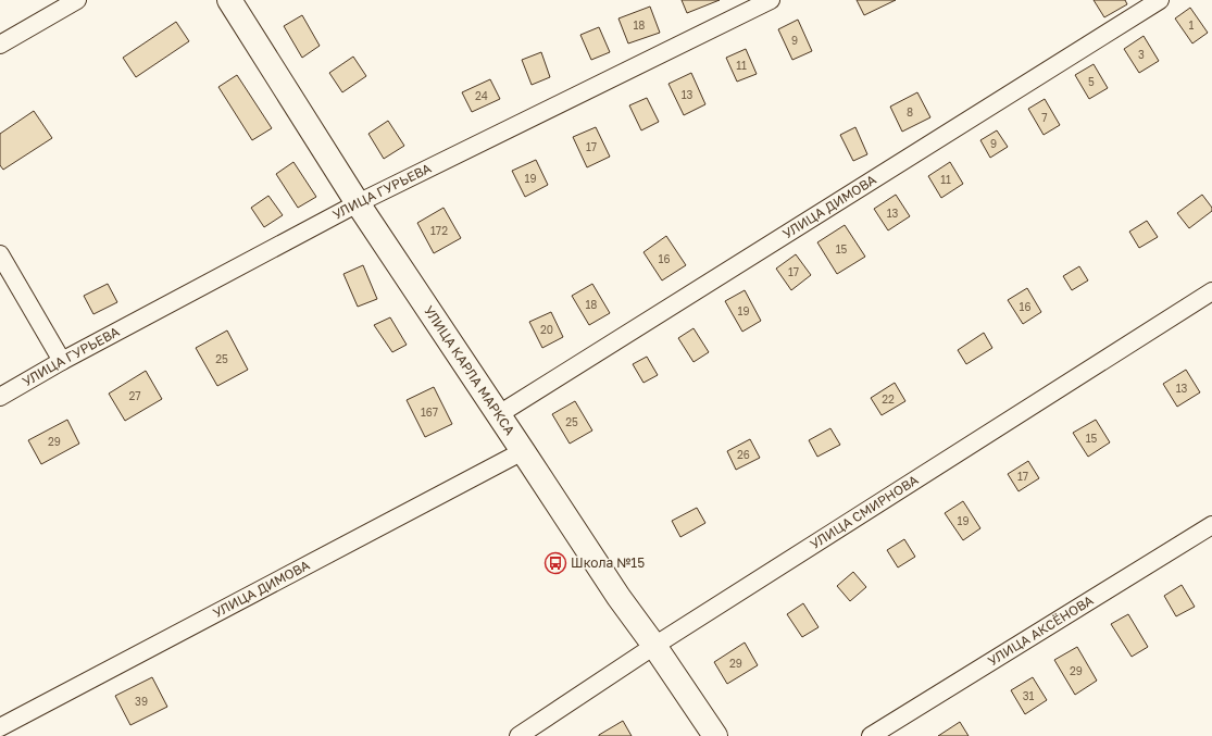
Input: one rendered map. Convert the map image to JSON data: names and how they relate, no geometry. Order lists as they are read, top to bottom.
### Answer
{
  "streets": {
    "highway": ["УЛИЦА КАРЛА МАРКСА"],
    "street": [
      "УЛИЦА ГУРЬЕВА",
      "УЛИЦА ДИМОВА",
      "УЛИЦА СМИРНОВА",
      "УЛИЦА АКСЁНОВА"
    ]
  },
  "crossings": [
    ["УЛИЦА ГУРЬЕВА", "УЛИЦА КАРЛА МАРКСА"],
    ["УЛИЦА ДИМОВА", "УЛИЦА КАРЛА МАРКСА"],
    ["УЛИЦА КАРЛА МАРКСА", "УЛИЦА СМИРНОВА"]
  ],
  "places": {
    "bus stop": ["Школа №15"]
  },
  "house_numbers": [
    "18",
    "1",
    "9",
    "3",
    "11",
    "5",
    "13",
    "24",
    "8",
    "7",
    "9",
    "17",
    "19",
    "11",
    "13",
    "172",
    "15",
    "16",
    "17",
    "18",
    "16",
    "19",
    "20",
    "25",
    "13",
    "27",
    "22",
    "167",
    "25",
    "15",
    "29",
    "26",
    "17",
    "19",
    "29",
    "29",
    "31",
    "39"
  ]
}
